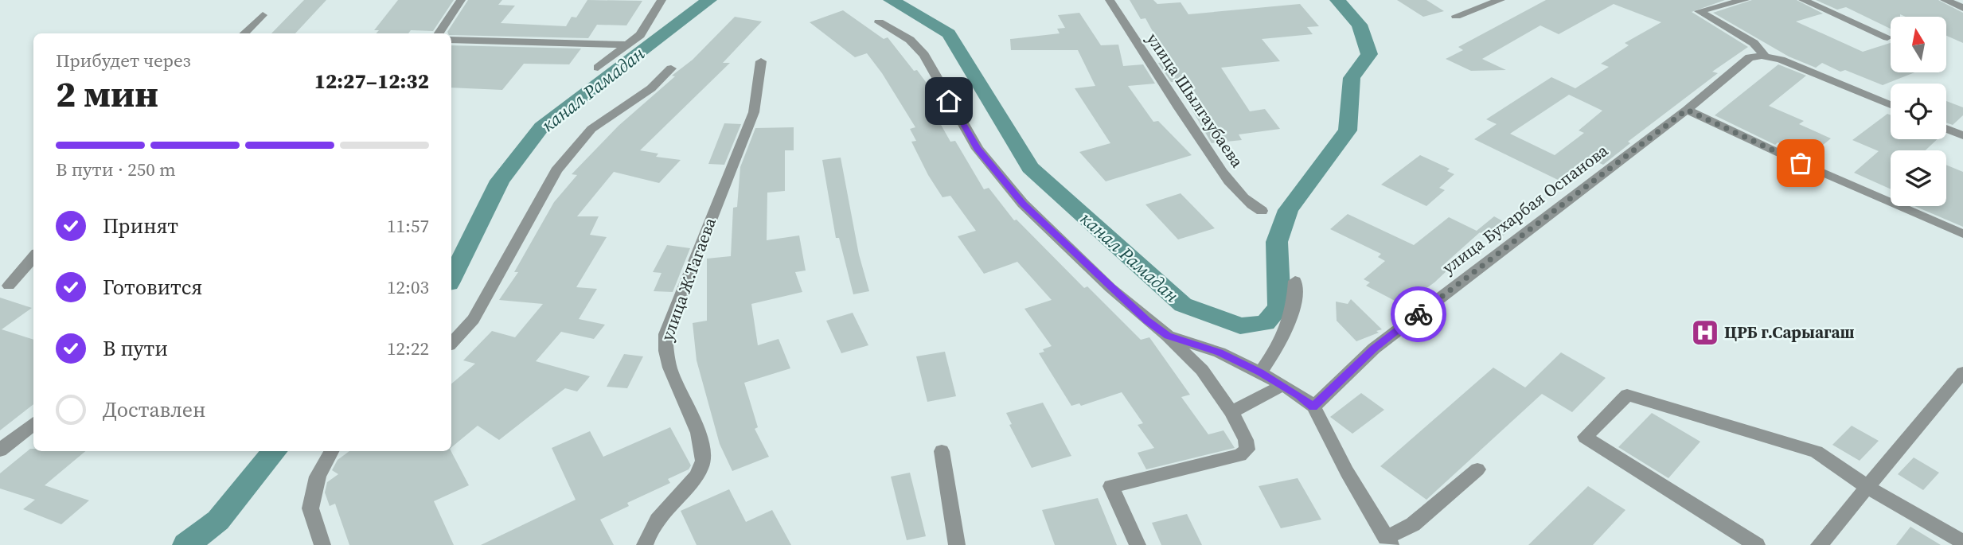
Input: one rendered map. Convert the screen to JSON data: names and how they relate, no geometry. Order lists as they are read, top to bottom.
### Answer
{
  "streets": {
    "street": ["улица Шылгаубаева", "улица Бухарбая Оспанова", "улица Ж.Тагаева"]
  },
  "water": ["канал Рамадан"],
  "places": {
    "hospital": ["ЦРБ г.Сарыагаш"]
  },
  "north": "top",
  "page": {
    "heading": ["2 мин", "Прибудет через", "12:27–12:32"],
    "bar": "В пути · 250 m",
    "list": [
      ["Принят", "11:57"],
      ["Готовится", "12:03"],
      ["В пути", "12:22"],
      "Доставлен"
    ]
  }
}
